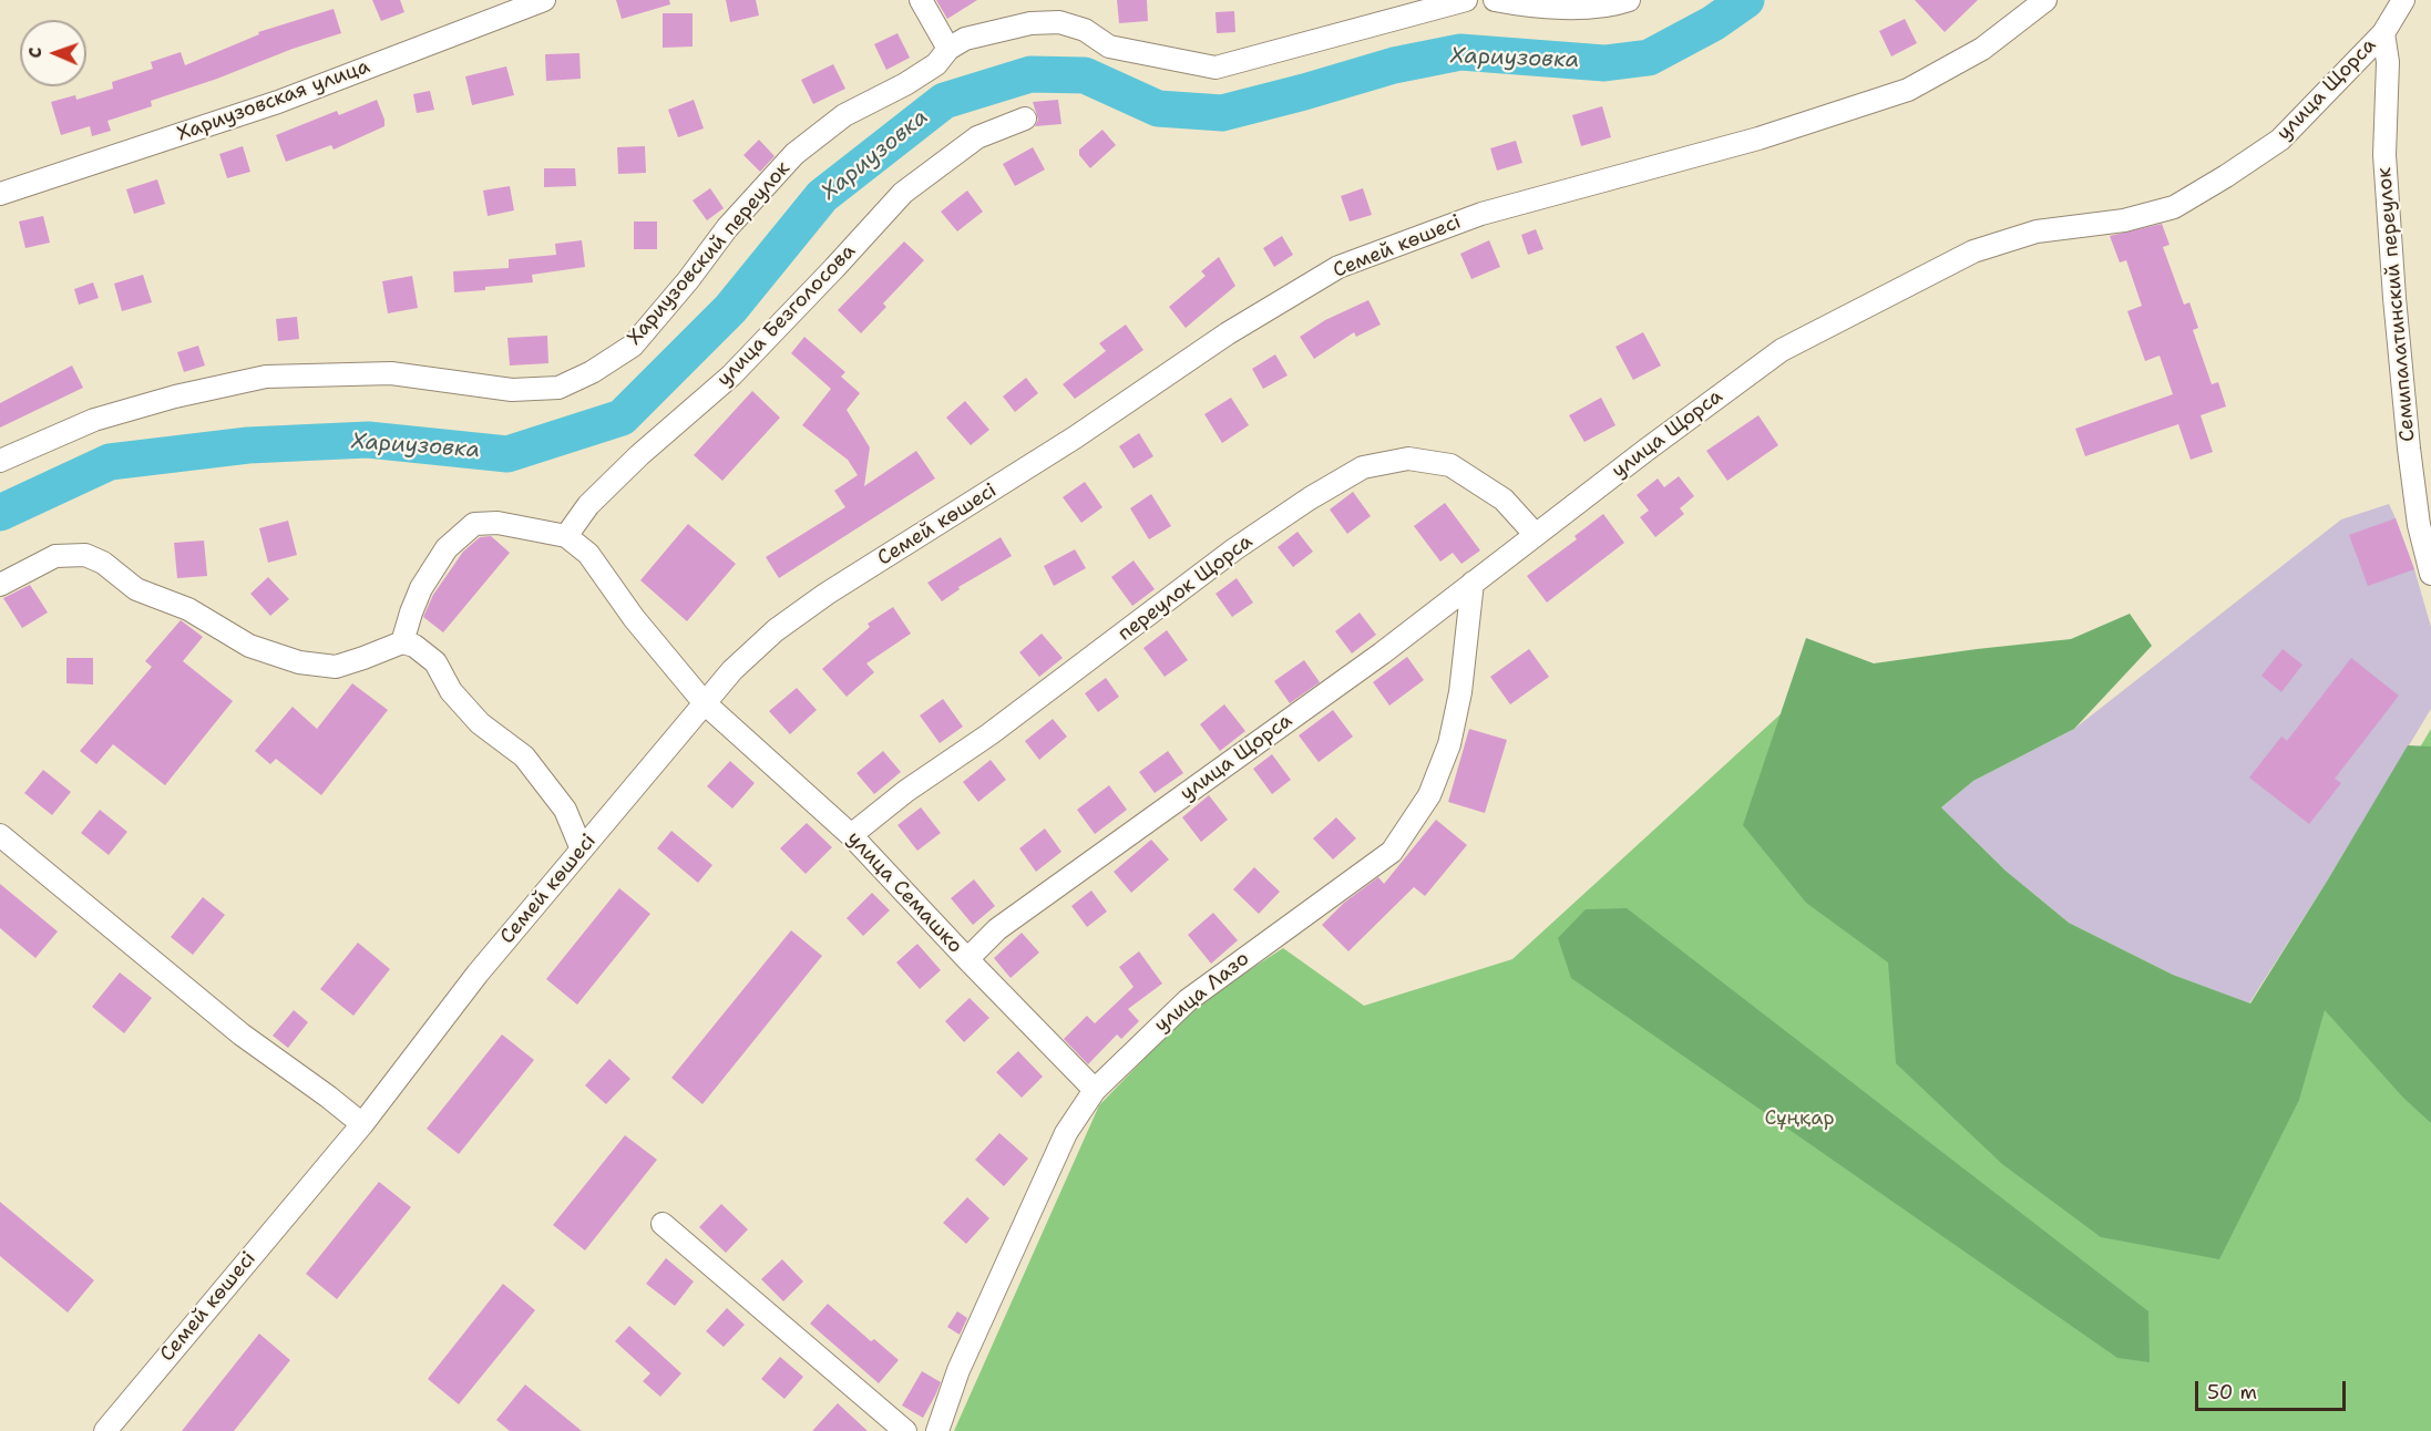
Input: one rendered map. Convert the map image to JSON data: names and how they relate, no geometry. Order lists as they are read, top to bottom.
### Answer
{
  "streets": {
    "street": [
      "улица Щорса",
      "Хариузовская улица",
      "Семей көшесі",
      "Хариузовский переулок",
      "Семипалатинский переулок",
      "улица Безголосова",
      "переулок Щорса",
      "улица Семашко",
      "улица Лазо"
    ]
  },
  "crossings": [
    ["улица Щорса", "Семипалатинский переулок"],
    ["улица Щорса", "переулок Щорса"],
    ["улица Щорса", "улица Семашко"],
    ["улица Щорса", "улица Лазо"],
    ["Семей көшесі", "улица Семашко"],
    ["переулок Щорса", "улица Семашко"],
    ["улица Семашко", "улица Лазо"]
  ],
  "water": ["Хариузовка"],
  "parks": ["Сұңқар"],
  "scale_bar": "50 m",
  "north": "left"
}
